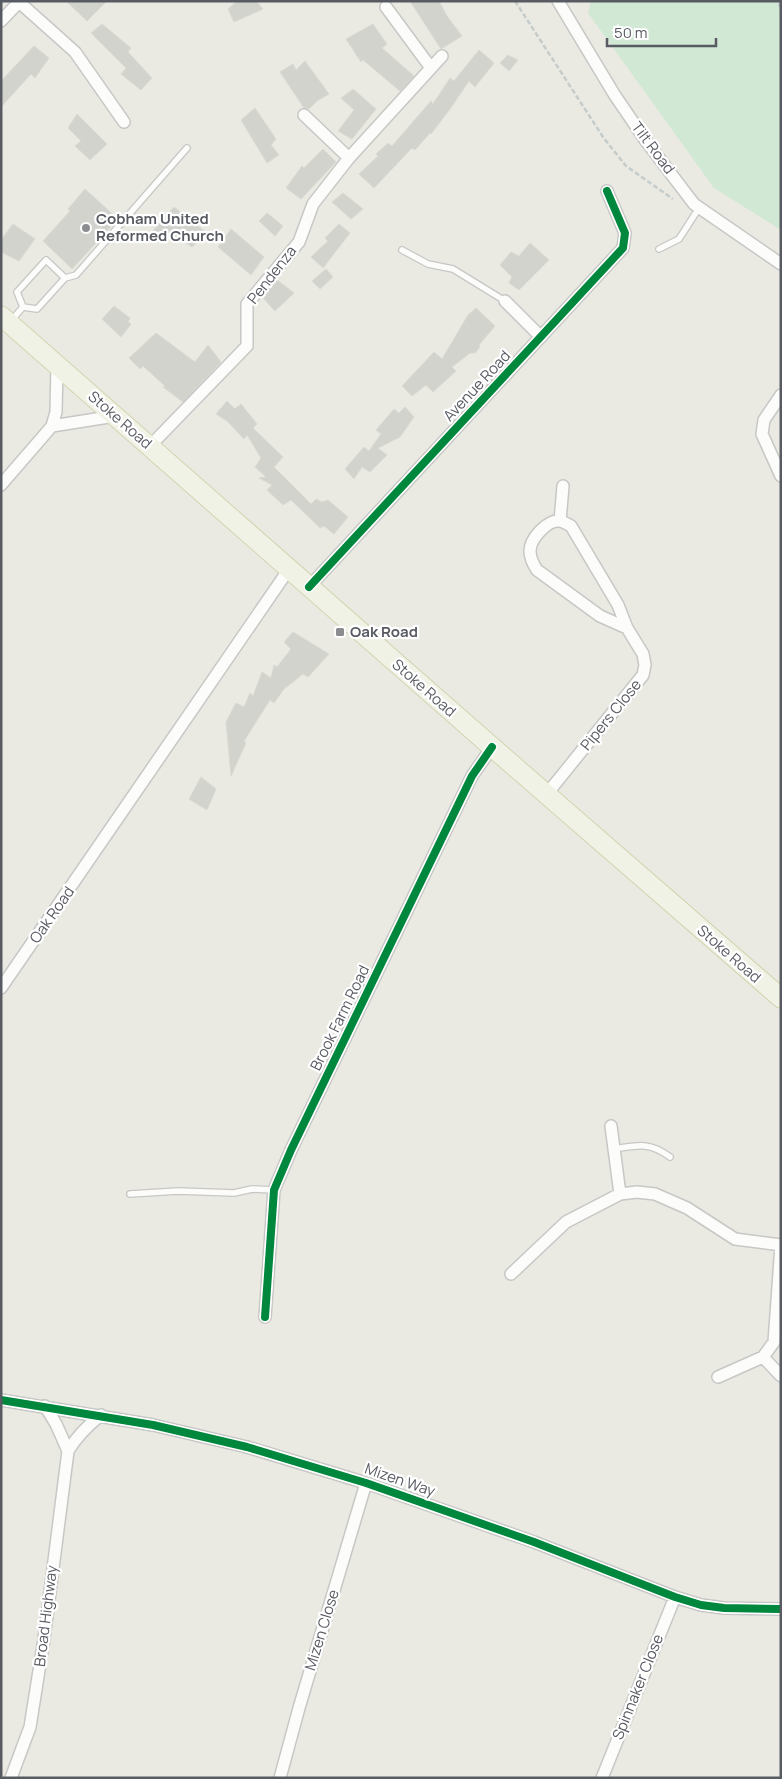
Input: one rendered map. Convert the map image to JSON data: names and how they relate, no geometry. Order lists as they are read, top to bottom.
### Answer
{
  "streets": {
    "main road": ["Stoke Road"],
    "street": [
      "Tilt Road",
      "Pendenza",
      "Avenue Road",
      "Pipers Close",
      "Oak Road",
      "Brook Farm Road",
      "Mizen Way",
      "Broad Highway",
      "Mizen Close",
      "Spinnaker Close"
    ]
  },
  "crossings": [
    ["Pendenza", "Stoke Road"],
    ["Avenue Road", "Stoke Road"],
    ["Stoke Road", "Pipers Close"],
    ["Stoke Road", "Oak Road"],
    ["Stoke Road", "Brook Farm Road"],
    ["Mizen Way", "Broad Highway"],
    ["Mizen Way", "Mizen Close"],
    ["Mizen Way", "Spinnaker Close"]
  ],
  "places": {
    "other": ["Cobham United Reformed Church"],
    "transit": ["Oak Road"]
  },
  "scale_bar": "50 m"
}
